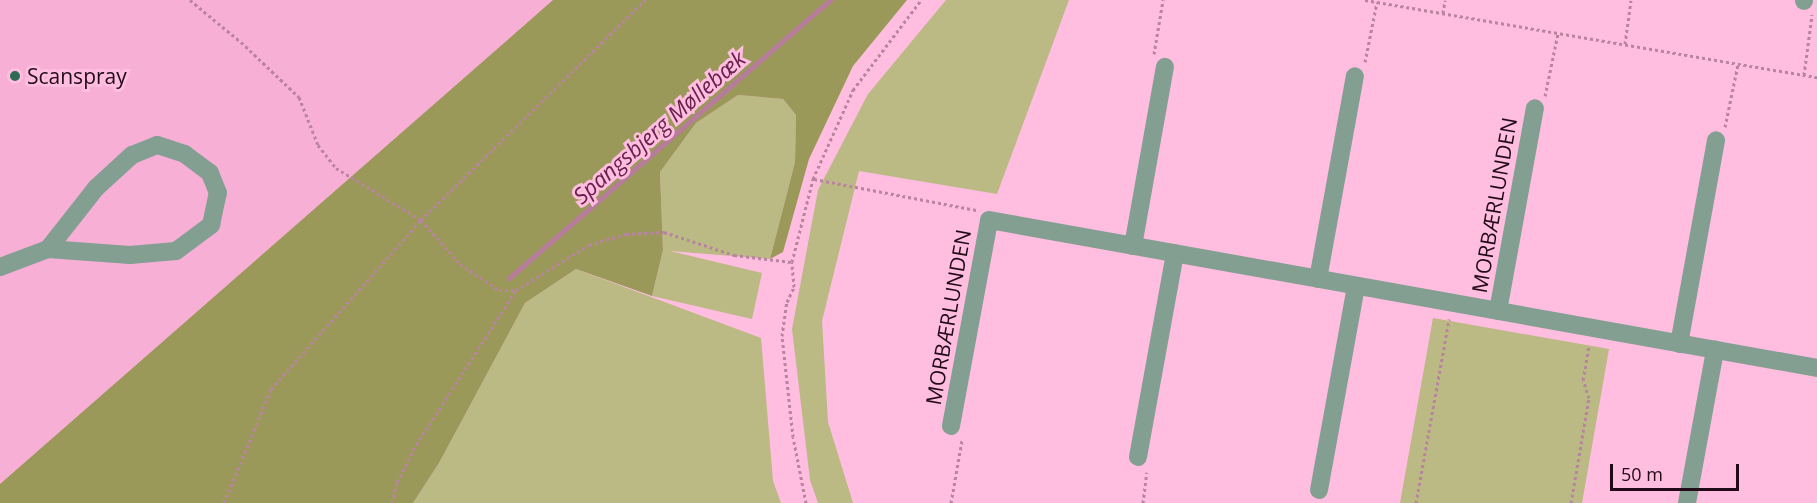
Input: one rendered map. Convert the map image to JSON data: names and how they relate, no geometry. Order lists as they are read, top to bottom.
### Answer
{
  "streets": {
    "street": ["MORBÆRLUNDEN"]
  },
  "water": ["Spangsbjerg Møllebæk"],
  "places": ["Scanspray"],
  "scale_bar": "50 m"
}
